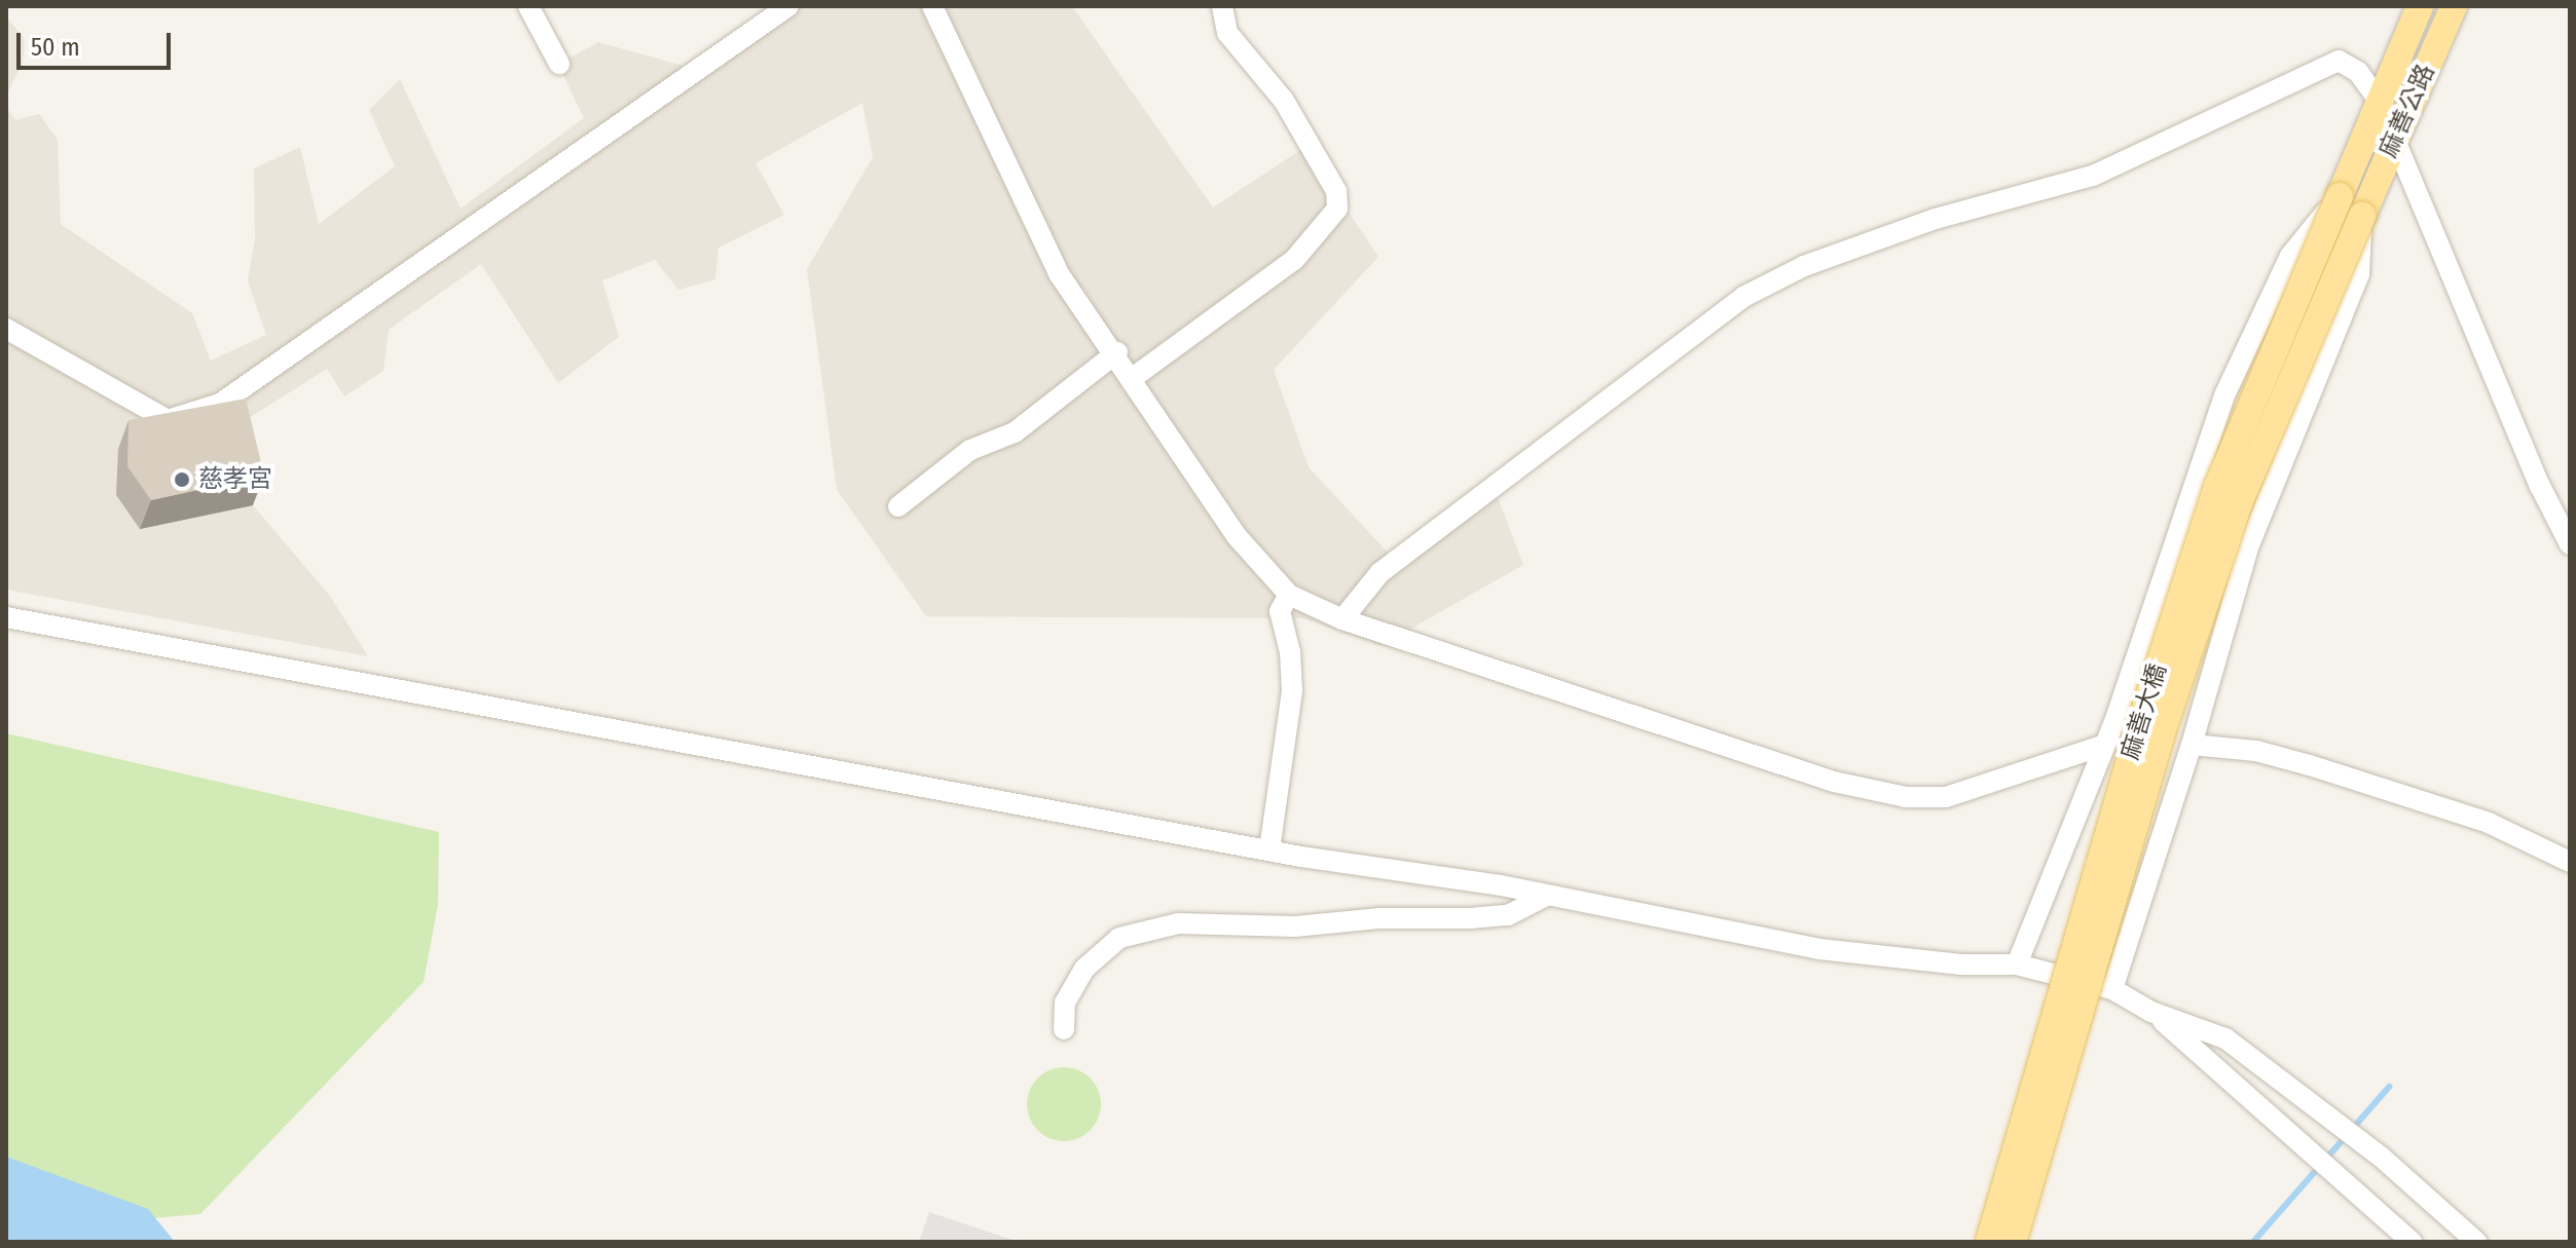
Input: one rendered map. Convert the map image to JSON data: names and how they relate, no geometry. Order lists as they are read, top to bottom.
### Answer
{
  "streets": {
    "main road": ["麻善公路", "麻善大橋"]
  },
  "crossings": [
    ["麻善公路", "麻善大橋"]
  ],
  "places": ["慈孝宮"],
  "scale_bar": "50 m"
}
